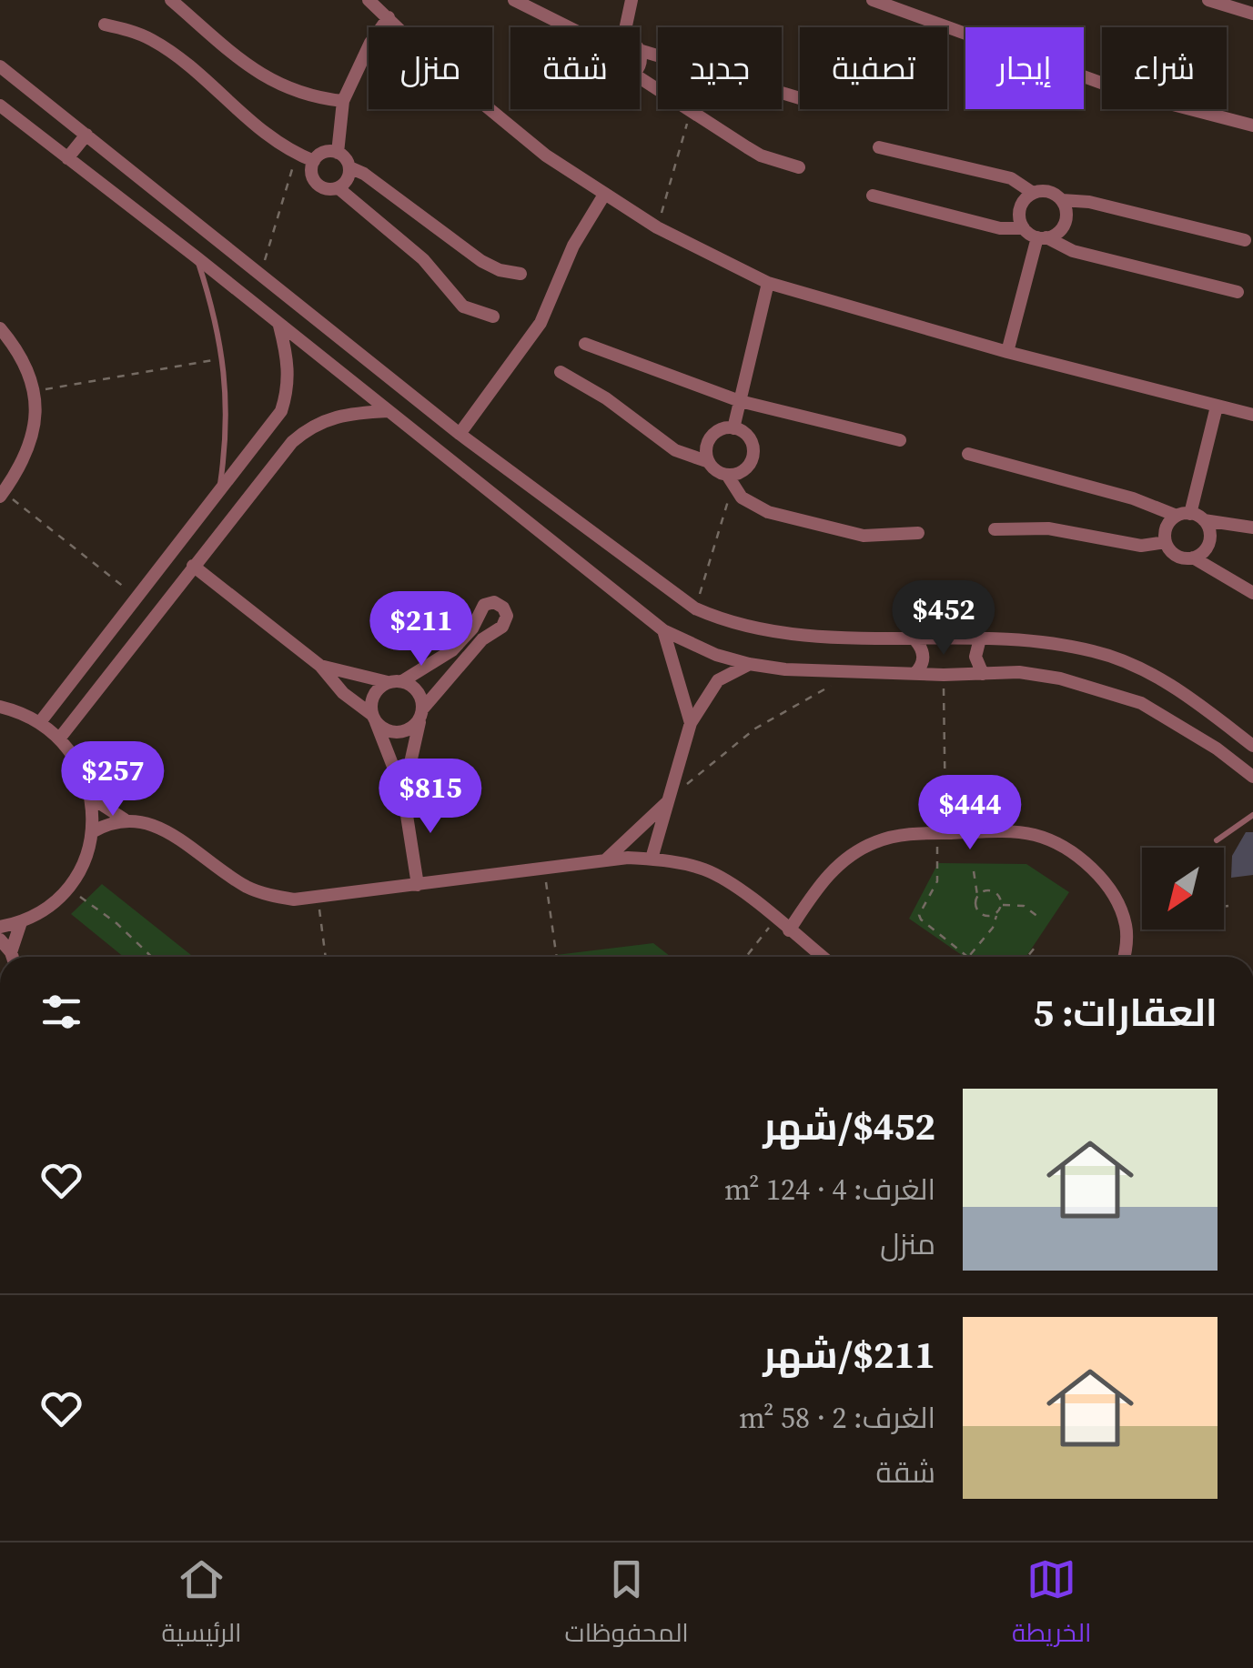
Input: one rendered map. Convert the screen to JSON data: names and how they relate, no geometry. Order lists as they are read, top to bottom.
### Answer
{
  "north": "bottom left",
  "page": {
    "chip": [
      "شراء",
      "إيجار",
      "تصفية",
      "جديد",
      "شقة",
      "منزل"
    ],
    "price": [
      "$452",
      "$211",
      "$257",
      "$815",
      "$444"
    ],
    "heading": "العقارات: 5",
    "list": [
      {
        "name": "$452/شهر",
        "note": "الغرف: 4 · 124 m² · منزل"
      },
      {
        "name": "$211/شهر",
        "note": "الغرف: 2 · 58 m² · شقة"
      }
    ],
    "tabs": ["الخريطة", "المحفوظات", "الرئيسية"]
  }
}
